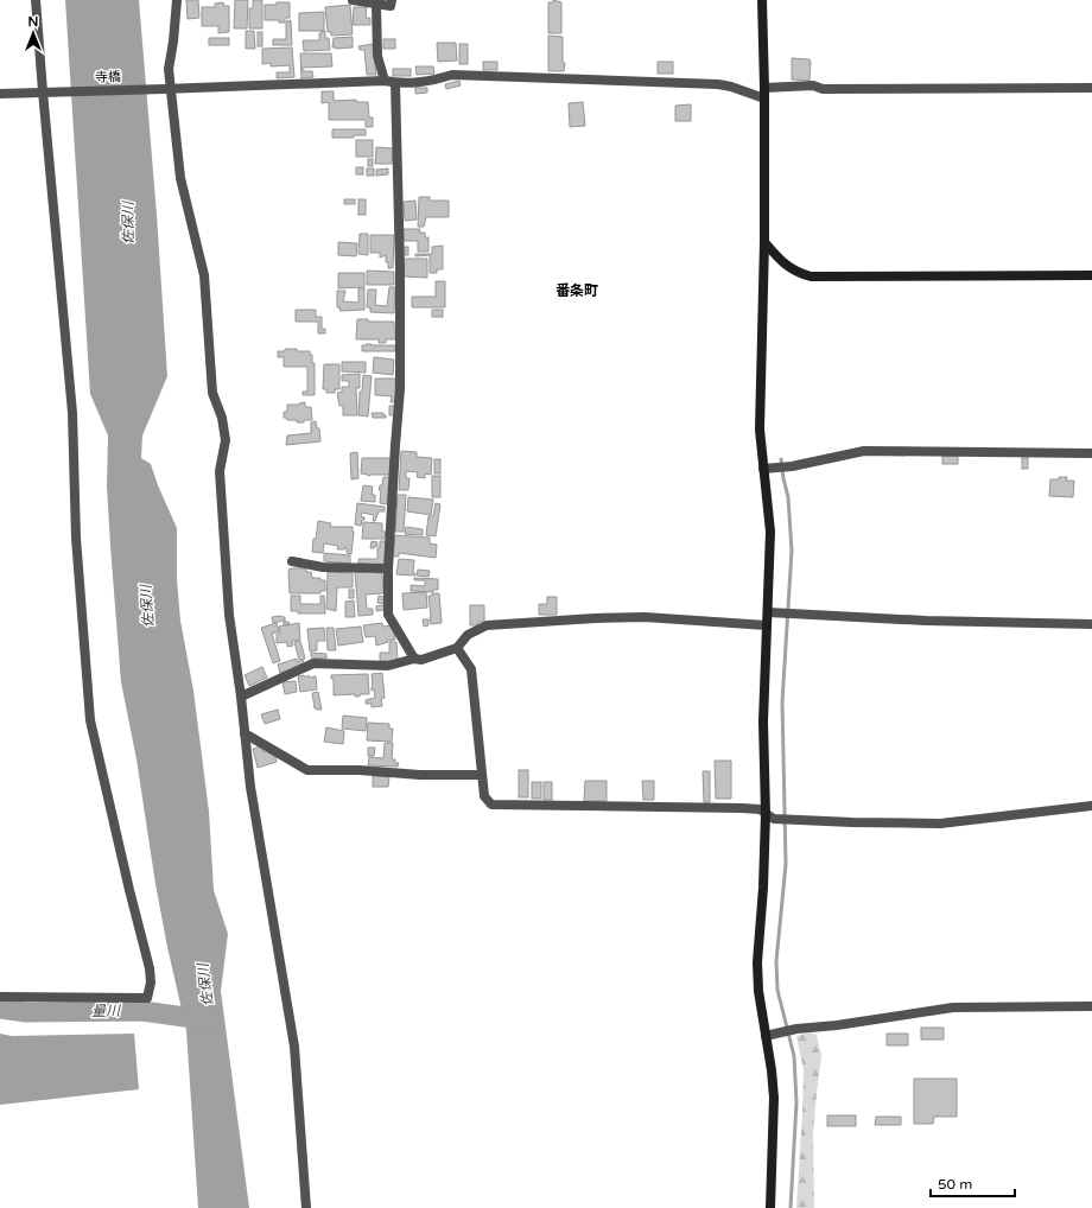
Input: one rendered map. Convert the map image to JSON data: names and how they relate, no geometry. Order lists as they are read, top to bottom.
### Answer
{
  "streets": {
    "street": ["寺橋"]
  },
  "districts": ["番条町"],
  "water": ["佐保川", "量川"],
  "scale_bar": "50 m",
  "north": "top"
}
